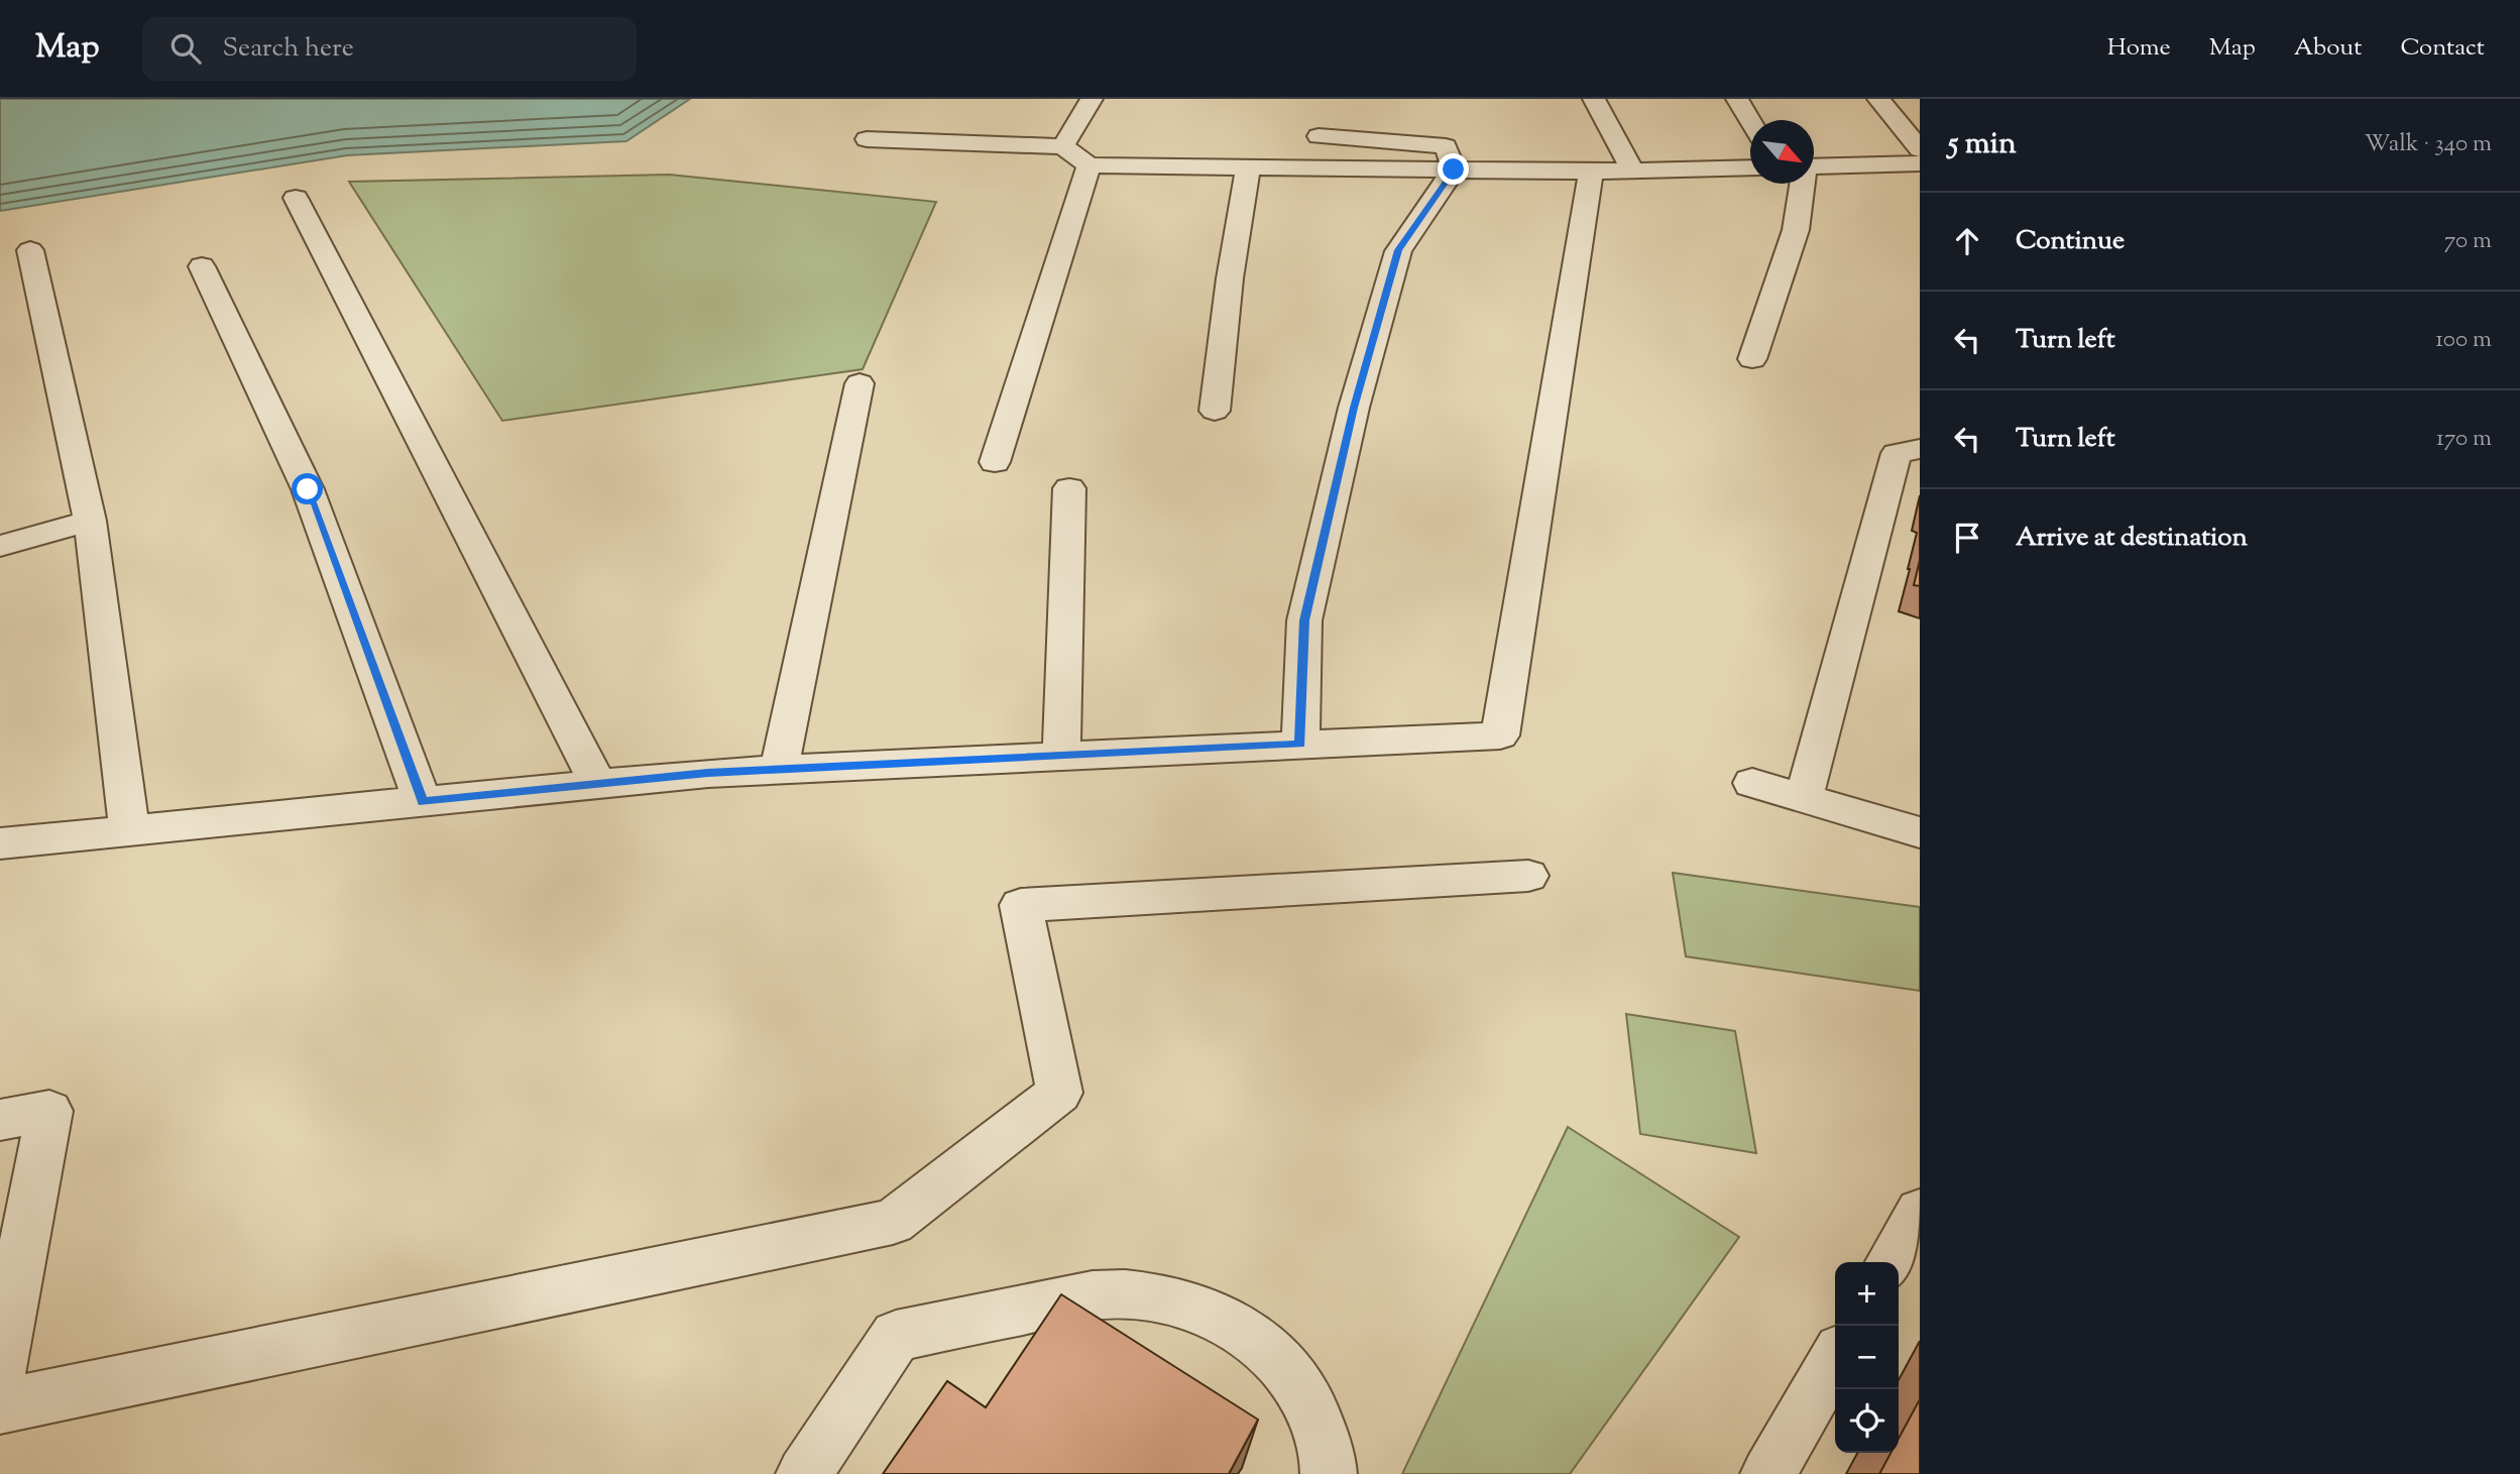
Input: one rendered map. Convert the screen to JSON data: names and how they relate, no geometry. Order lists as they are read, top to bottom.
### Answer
{
  "north": "bottom right",
  "page": {
    "header": "Map",
    "search": "Search here",
    "nav": [
      "Home",
      "Map",
      "About",
      "Contact"
    ],
    "heading": ["5 min", "Walk · 340 m"],
    "list": [
      ["Continue", "70 m"],
      ["Turn left", "100 m"],
      ["Turn left", "170 m"],
      "Arrive at destination"
    ],
    "map_buttons": ["+", "−"]
  }
}
